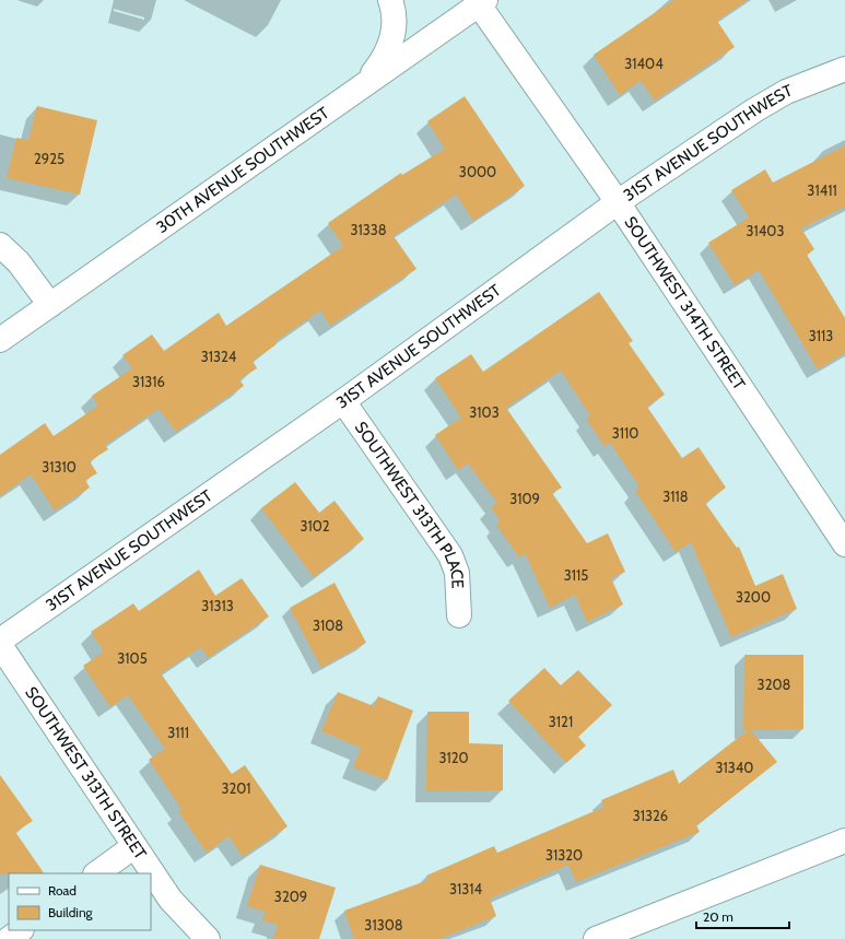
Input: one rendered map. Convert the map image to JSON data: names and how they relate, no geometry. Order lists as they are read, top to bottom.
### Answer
{
  "streets": {
    "street": [
      "31ST AVENUE SOUTHWEST",
      "30TH AVENUE SOUTHWEST",
      "SOUTHWEST 314TH STREET",
      "SOUTHWEST 313TH PLACE",
      "SOUTHWEST 313TH STREET"
    ]
  },
  "crossings": [
    ["31ST AVENUE SOUTHWEST", "SOUTHWEST 314TH STREET"],
    ["31ST AVENUE SOUTHWEST", "SOUTHWEST 313TH PLACE"],
    ["30TH AVENUE SOUTHWEST", "SOUTHWEST 314TH STREET"]
  ],
  "house_numbers": [
    "31404",
    "2925",
    "3000",
    "31411",
    "31338",
    "31403",
    "3113",
    "31324",
    "31316",
    "3103",
    "3110",
    "31310",
    "3118",
    "3109",
    "3102",
    "3115",
    "3200",
    "31313",
    "3108",
    "3105",
    "3208",
    "3121",
    "3111",
    "3120",
    "31340",
    "3201",
    "31326",
    "31320",
    "31314",
    "3209",
    "31308"
  ],
  "legend": ["Road", "Building"],
  "scale_bar": "20 m"
}
